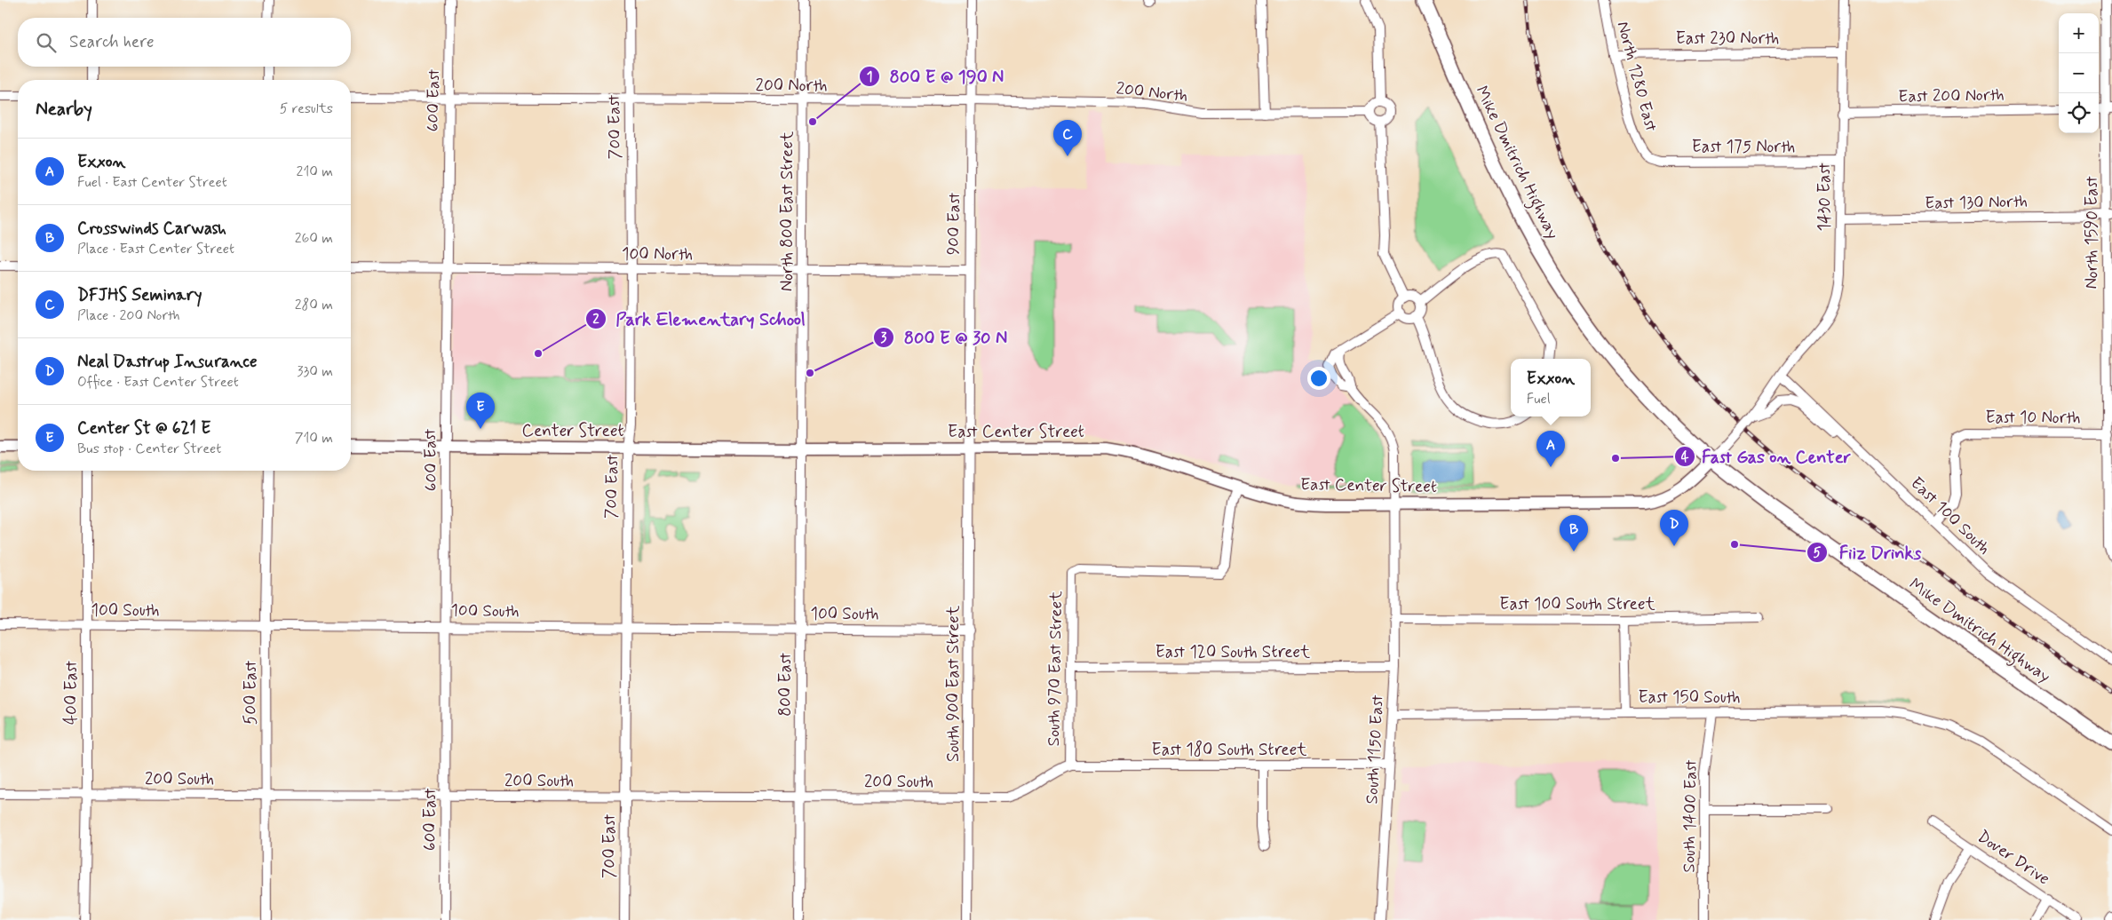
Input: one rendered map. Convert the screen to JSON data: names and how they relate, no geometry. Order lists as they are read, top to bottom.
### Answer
{
  "streets": {
    "highway": ["Mike Dmitrich Highway"],
    "main road": ["Center Street", "East Center Street"],
    "street": [
      "East 230 North",
      "North 1280 East",
      "200 North",
      "East 200 North",
      "600 East",
      "700 East",
      "East 175 North",
      "1430 East",
      "East 130 North",
      "North 800 East Street",
      "900 East",
      "North 1590 East",
      "100 North",
      "East 10 North",
      "East 100 South",
      "East 100 South Street",
      "100 South",
      "East 120 South Street",
      "South 970 East Street",
      "South 900 East Street",
      "800 East",
      "400 East",
      "500 East",
      "East 150 South",
      "East 180 South Street",
      "South 1150 East",
      "200 South",
      "South 1400 East",
      "Dover Drive"
    ]
  },
  "crossings": [
    ["East 230 North", "North 1280 East"],
    ["East 230 North", "1430 East"],
    ["North 1280 East", "East 175 North"],
    ["200 North", "600 East"],
    ["200 North", "700 East"],
    ["200 North", "North 800 East Street"],
    ["200 North", "900 East"],
    ["East 200 North", "1430 East"],
    ["600 East", "100 North"],
    ["600 East", "Center Street"],
    ["600 East", "100 South"],
    ["600 East", "200 South"],
    ["700 East", "100 North"],
    ["700 East", "Center Street"],
    ["700 East", "100 South"],
    ["700 East", "200 South"],
    ["East 175 North", "1430 East"],
    ["Mike Dmitrich Highway", "East Center Street"],
    ["1430 East", "East 130 North"],
    ["1430 East", "East Center Street"],
    ["1430 East", "East 100 South"],
    ["East 130 North", "North 1590 East"],
    ["North 800 East Street", "100 North"],
    ["North 800 East Street", "Center Street"],
    ["North 800 East Street", "East Center Street"],
    ["North 800 East Street", "800 East"],
    ["900 East", "100 North"],
    ["900 East", "East Center Street"],
    ["900 East", "South 900 East Street"],
    ["North 1590 East", "East 10 North"],
    ["East 10 North", "East 100 South"],
    ["Center Street", "East Center Street"],
    ["Center Street", "800 East"],
    ["East Center Street", "East 100 South"],
    ["East Center Street", "South 970 East Street"],
    ["East Center Street", "South 900 East Street"],
    ["East Center Street", "800 East"],
    ["East Center Street", "South 1150 East"],
    ["East 100 South Street", "South 1150 East"],
    ["100 South", "South 900 East Street"],
    ["100 South", "800 East"],
    ["100 South", "400 East"],
    ["100 South", "500 East"],
    ["East 120 South Street", "South 970 East Street"],
    ["East 120 South Street", "South 1150 East"],
    ["South 970 East Street", "East 180 South Street"],
    ["South 970 East Street", "200 South"],
    ["South 900 East Street", "200 South"],
    ["800 East", "200 South"],
    ["400 East", "200 South"],
    ["500 East", "200 South"],
    ["East 150 South", "South 1150 East"],
    ["East 150 South", "South 1400 East"],
    ["East 180 South Street", "South 1150 East"],
    ["East 180 South Street", "200 South"]
  ],
  "places": [
    "800 E @ 190 N",
    "Park Elementary School",
    "800 E @ 30 N",
    "Fast Gas on Center",
    "Fiiz Drinks"
  ],
  "page": {
    "map_buttons": ["+", "−"],
    "search": "Search here",
    "heading": ["Nearby", "5 results"],
    "pins": [
      "C",
      "E",
      "A",
      "D",
      "B"
    ],
    "list": [
      {
        "mark": "A",
        "name": "Exxon",
        "note": "Fuel · East Center Street",
        "value": "210 m"
      },
      {
        "mark": "B",
        "name": "Crosswinds Carwash",
        "note": "Place · East Center Street",
        "value": "260 m"
      },
      {
        "mark": "C",
        "name": "DFJHS Seminary",
        "note": "Place · 200 North",
        "value": "280 m"
      },
      {
        "mark": "D",
        "name": "Neal Dastrup Insurance",
        "note": "Office · East Center Street",
        "value": "330 m"
      },
      {
        "mark": "E",
        "name": "Center St @ 621 E",
        "note": "Bus stop · Center Street",
        "value": "710 m"
      }
    ],
    "popup": ["Exxon", "Fuel"]
  }
}
